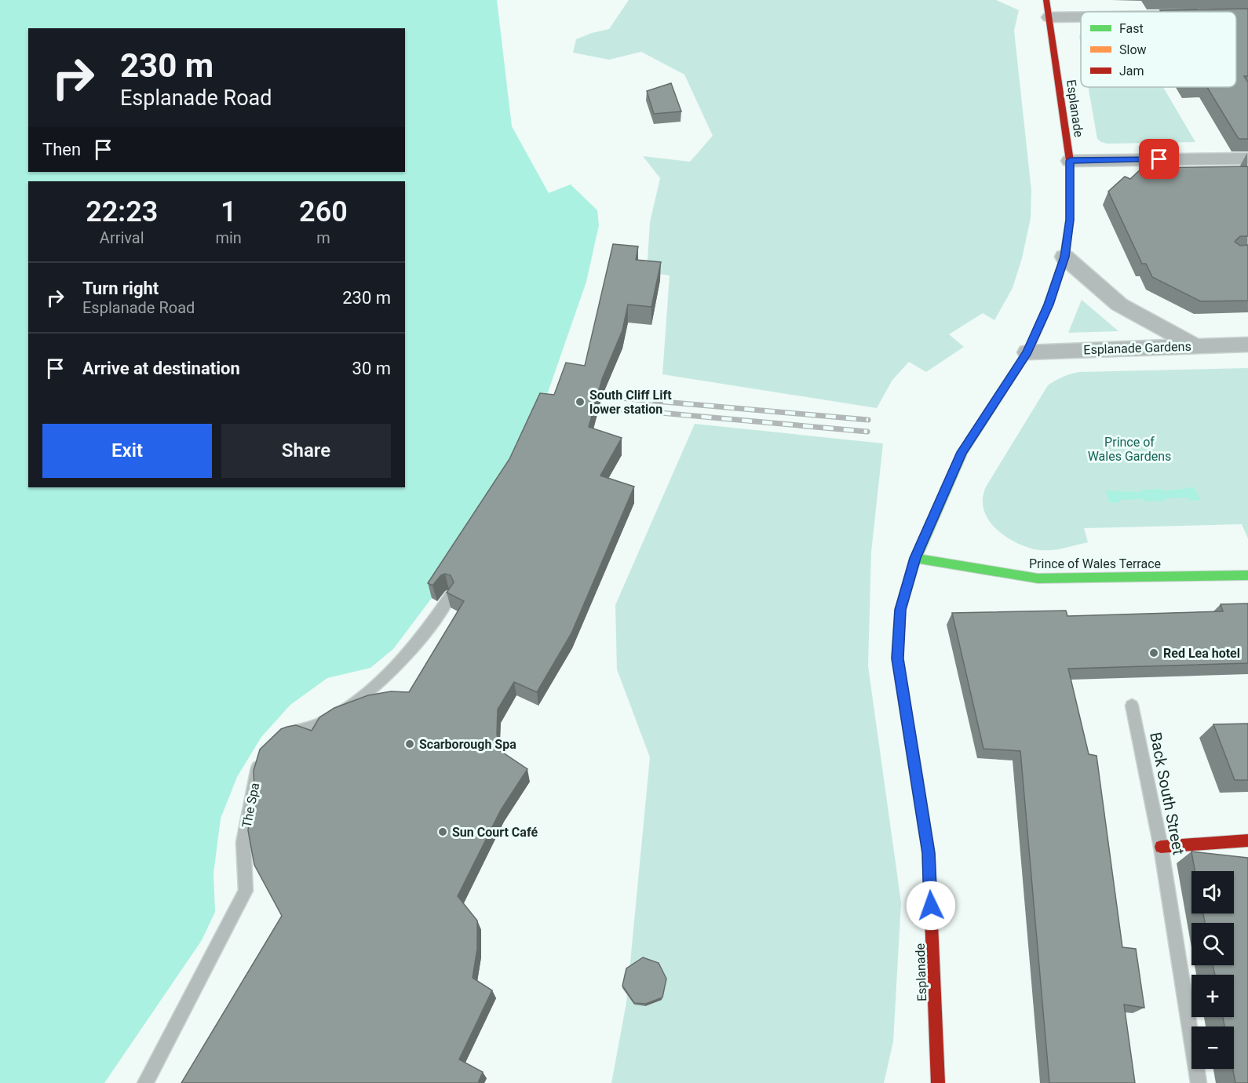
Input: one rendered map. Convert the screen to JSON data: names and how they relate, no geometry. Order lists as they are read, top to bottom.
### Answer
{
  "streets": {
    "street": ["Esplanade", "Esplanade Gardens", "Prince of Wales Terrace"],
    "lane": ["Back South Street", "The Spa"]
  },
  "crossings": [
    ["Esplanade", "Esplanade Gardens"],
    ["Esplanade", "Prince of Wales Terrace"]
  ],
  "parks": ["Prince of Wales Gardens"],
  "places": [
    "South Cliff Lift lower station",
    "Red Lea hotel",
    "Scarborough Spa",
    "Sun Court Café"
  ],
  "legend": ["Fast", "Slow", "Jam"],
  "page": {
    "turn": ["230 m", "Esplanade Road"],
    "then": "Then",
    "eta": [
      "22:23",
      "Arrival",
      "1",
      "min",
      "260",
      "m"
    ],
    "list": [
      {
        "name": "Turn right",
        "note": "Esplanade Road",
        "value": "230 m"
      },
      {
        "name": "Arrive at destination",
        "value": "30 m"
      }
    ],
    "buttons": ["Exit", "Share"],
    "map_buttons": ["+", "−"]
  }
}
